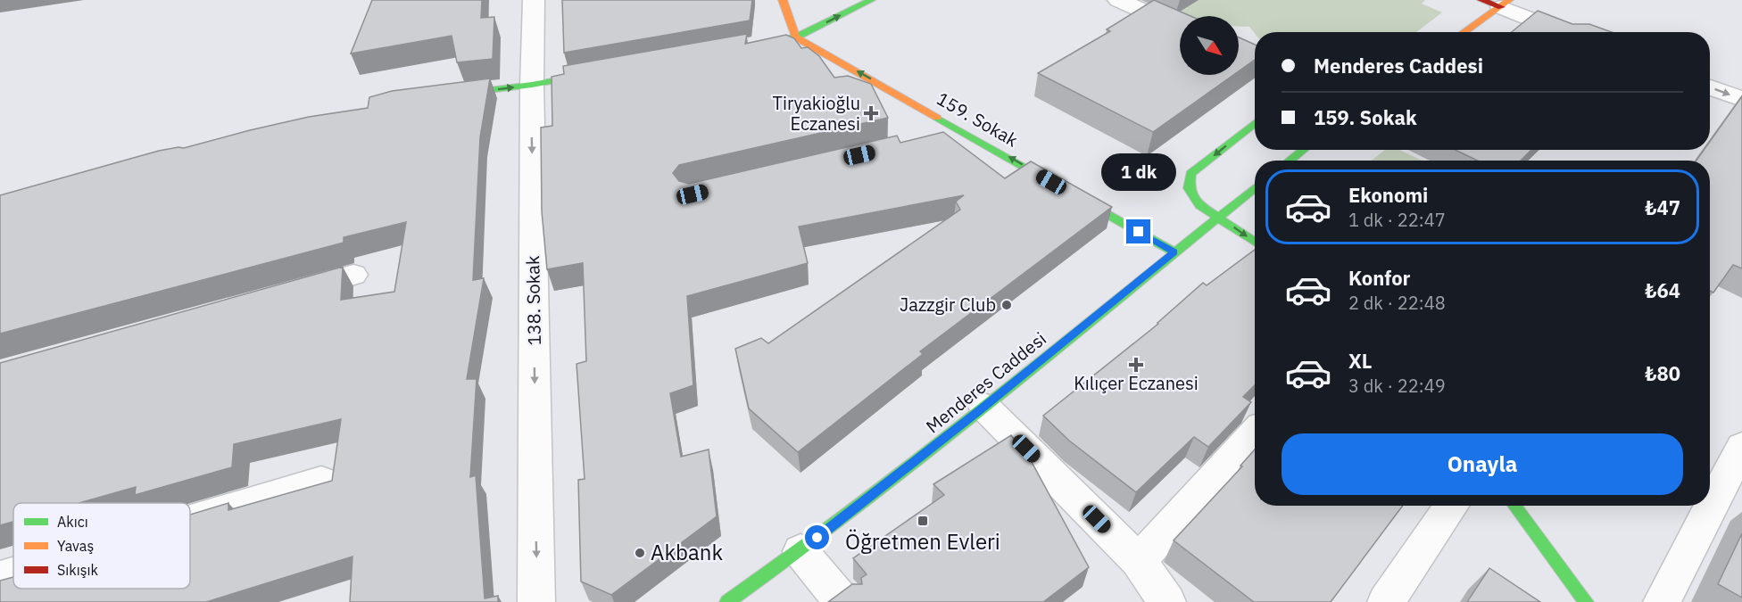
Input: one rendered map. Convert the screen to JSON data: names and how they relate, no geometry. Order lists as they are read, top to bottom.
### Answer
{
  "streets": {
    "main road": ["159. Sokak", "Menderes Caddesi"],
    "street": ["138. Sokak"]
  },
  "crossings": [
    ["159. Sokak", "Menderes Caddesi"]
  ],
  "one_way": ["159. Sokak", "138. Sokak"],
  "places": {
    "health": ["Tiryakioğlu Eczanesi", "Kılıçer Eczanesi"],
    "other": ["Jazzgir Club", "Akbank"],
    "transit": ["Öğretmen Evleri"]
  },
  "legend": ["Akıcı", "Yavaş", "Sıkışık"],
  "north": "bottom right",
  "page": {
    "banner": ["Menderes Caddesi", "159. Sokak"],
    "bubble": "1 dk",
    "list": [
      {
        "name": "Ekonomi",
        "note": "1 dk · 22:47",
        "value": "₺47"
      },
      {
        "name": "Konfor",
        "note": "2 dk · 22:48",
        "value": "₺64"
      },
      {
        "name": "XL",
        "note": "3 dk · 22:49",
        "value": "₺80"
      }
    ],
    "buttons": "Onayla"
  }
}
